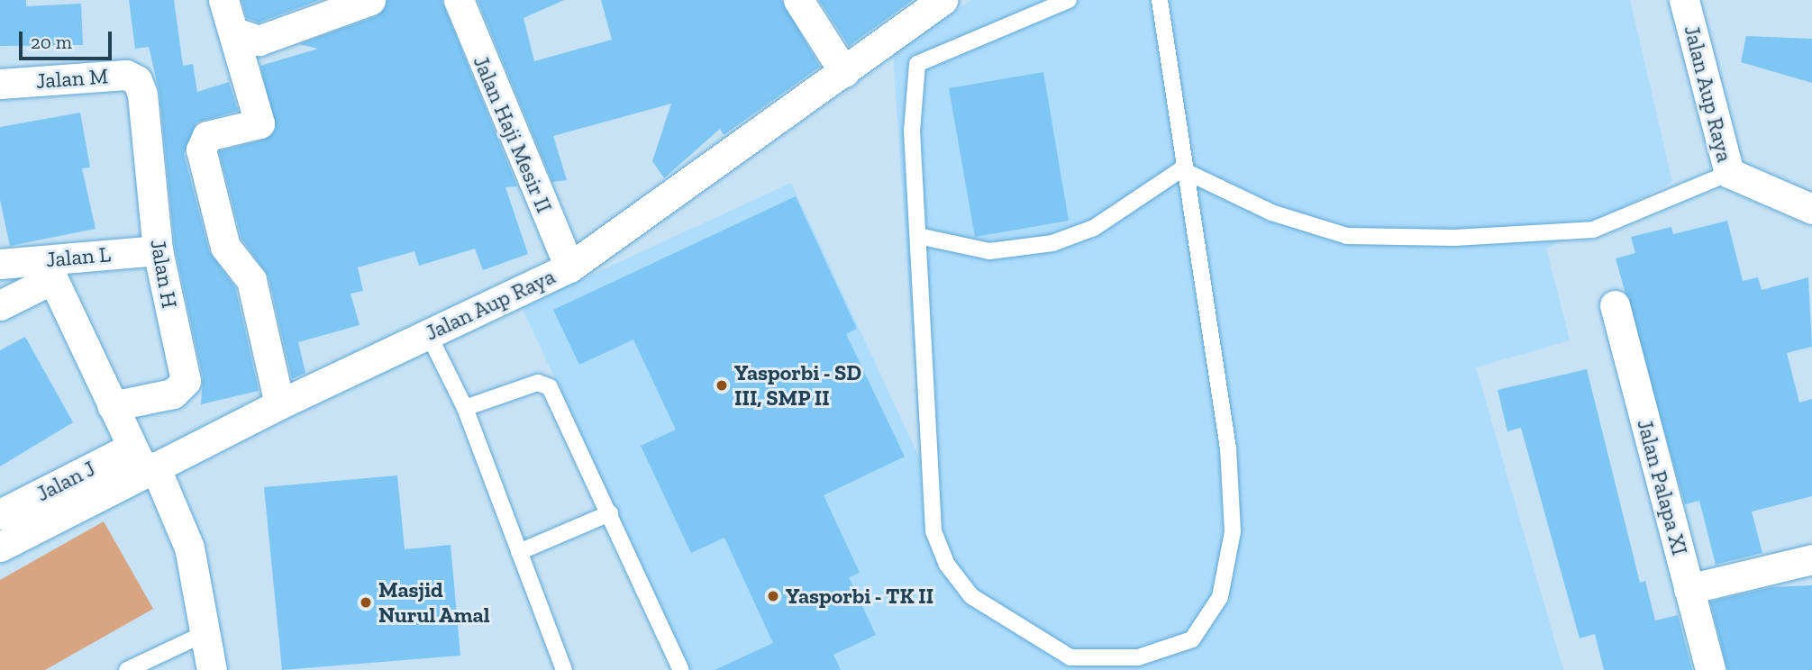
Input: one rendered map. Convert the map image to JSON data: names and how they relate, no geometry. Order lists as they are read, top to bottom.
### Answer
{
  "streets": {
    "street": [
      "Jalan M",
      "Jalan Aup Raya",
      "Jalan Haji Mesir II",
      "Jalan L",
      "Jalan H",
      "Jalan J",
      "Jalan Palapa XI"
    ]
  },
  "crossings": [
    ["Jalan M", "Jalan H"],
    ["Jalan Aup Raya", "Jalan Haji Mesir II"],
    ["Jalan Aup Raya", "Jalan J"],
    ["Jalan L", "Jalan H"]
  ],
  "places": ["Yasporbi - SD III, SMP II", "Yasporbi - TK II", "Masjid Nurul Amal"],
  "scale_bar": "20 m"
}
